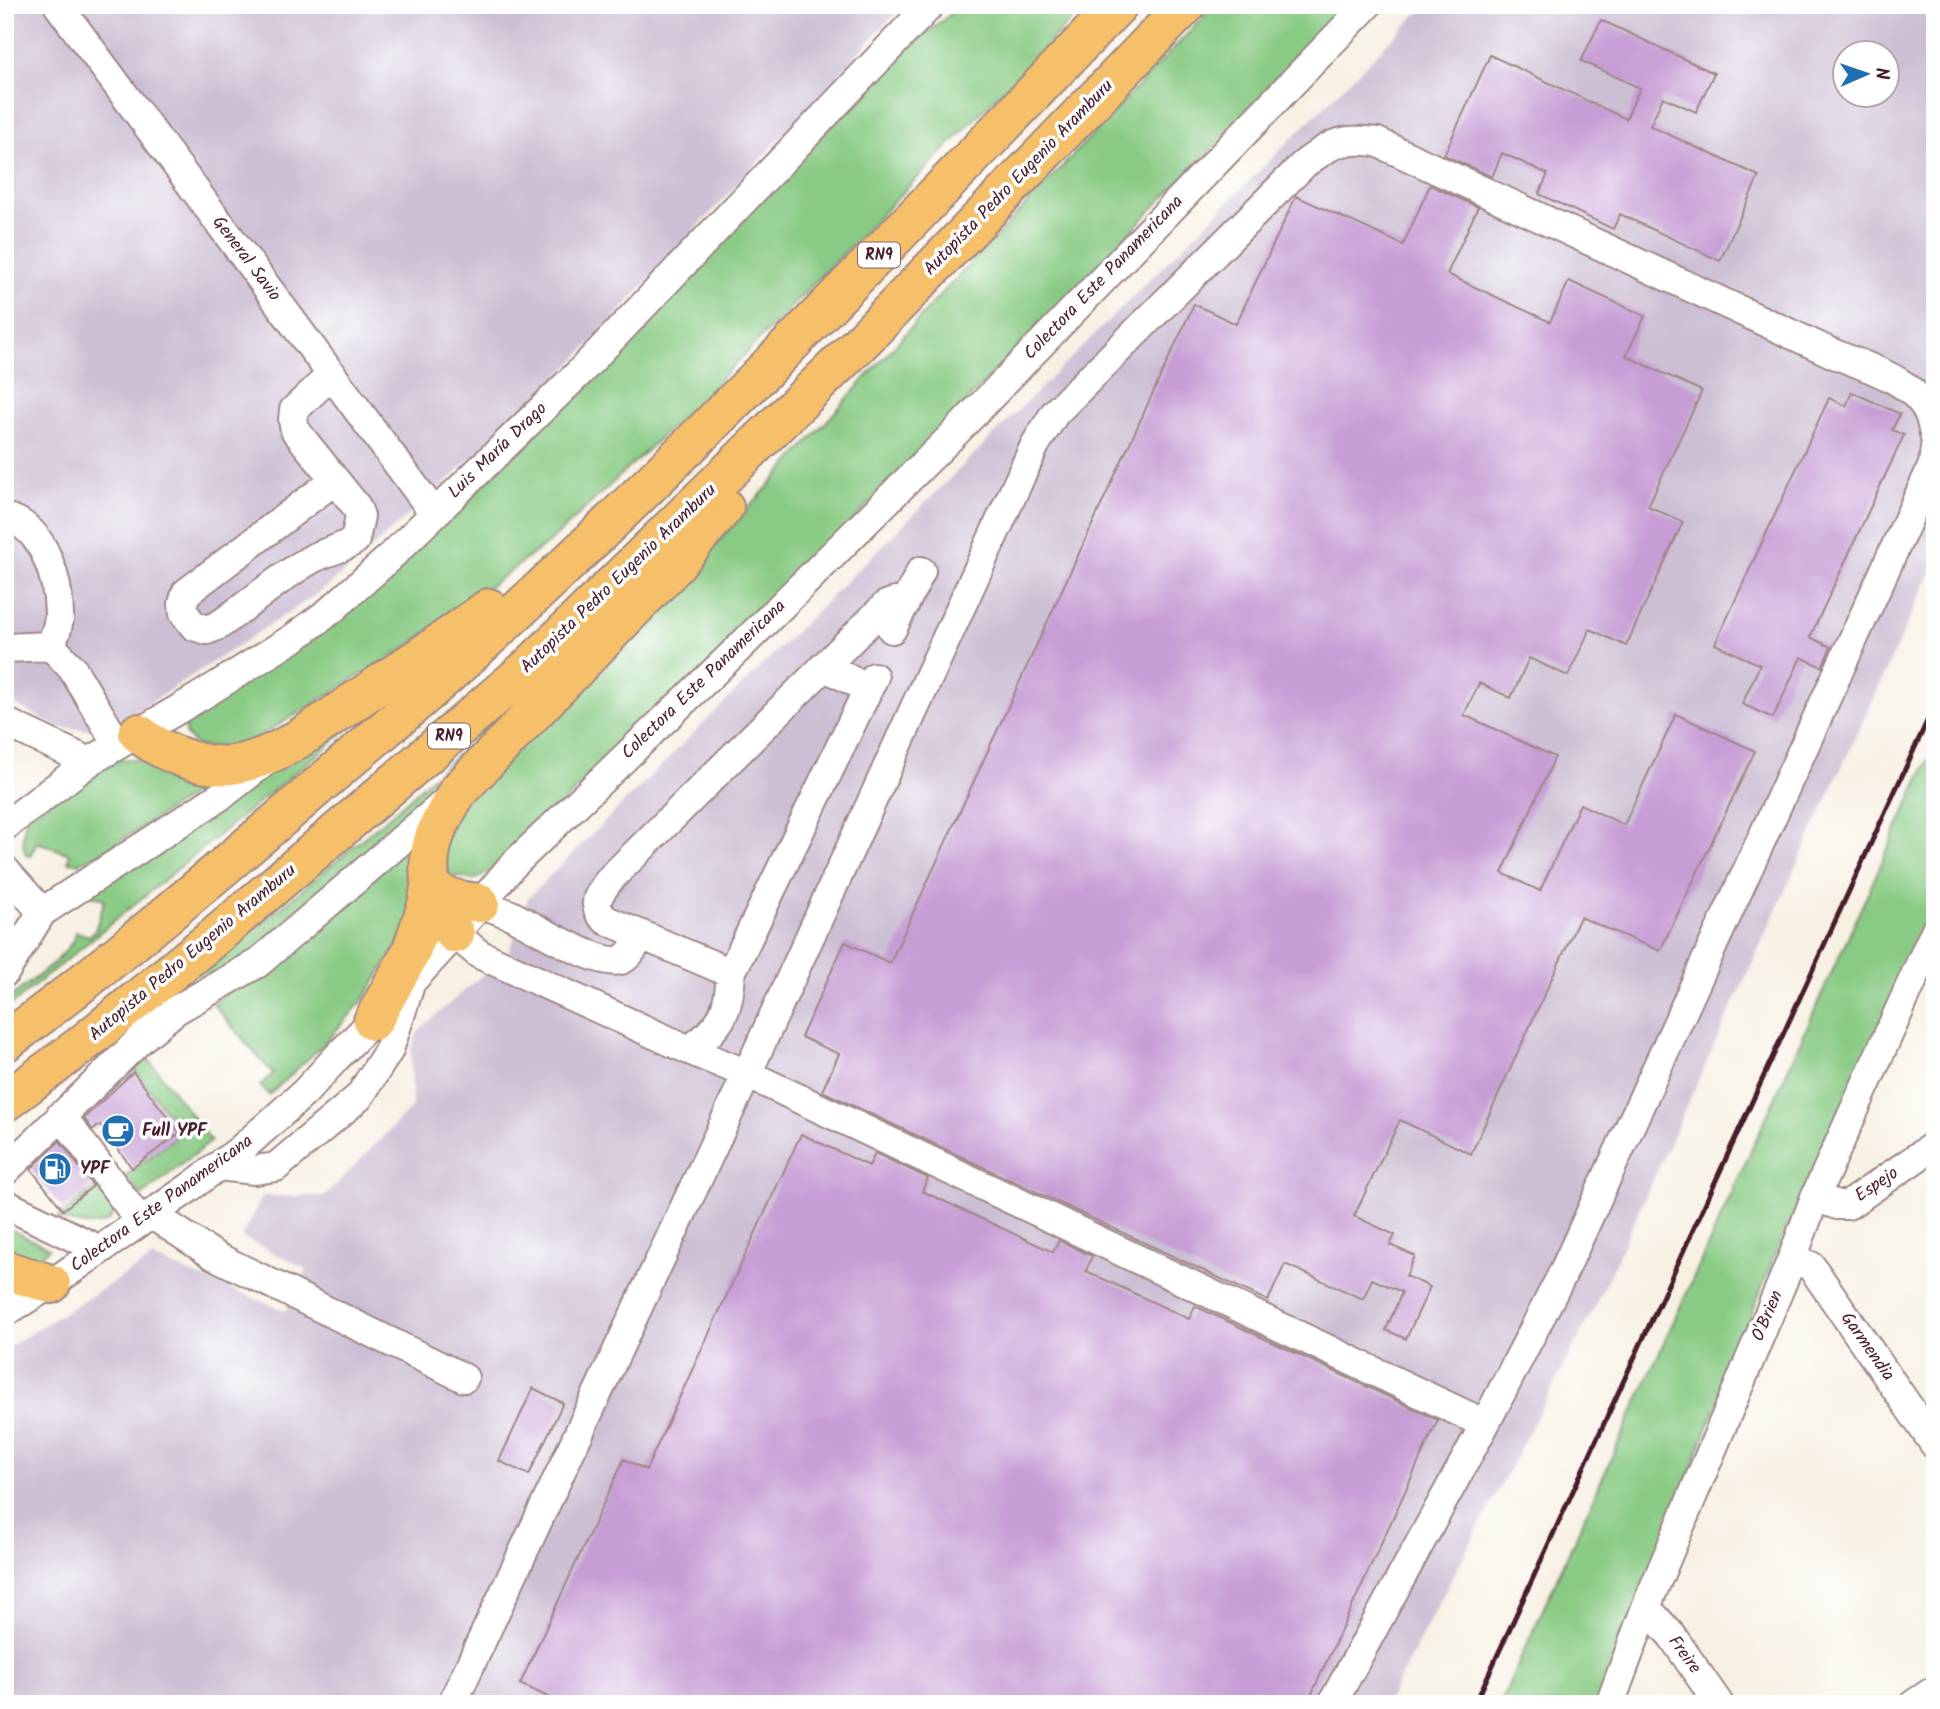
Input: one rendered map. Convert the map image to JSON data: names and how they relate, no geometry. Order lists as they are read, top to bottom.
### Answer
{
  "streets": {
    "highway": ["Autopista Pedro Eugenio Aramburu", "RN9"],
    "street": [
      "General Savio",
      "Colectora Este Panamericana",
      "Luis María Drago",
      "Espejo",
      "O'Brien",
      "Garmendia",
      "Freire"
    ]
  },
  "crossings": [
    ["General Savio", "Luis María Drago"],
    ["Espejo", "O'Brien"],
    ["O'Brien", "Garmendia"],
    ["O'Brien", "Freire"]
  ],
  "places": {
    "cafe": ["Full YPF"],
    "fuel station": ["YPF"]
  },
  "north": "right"
}
